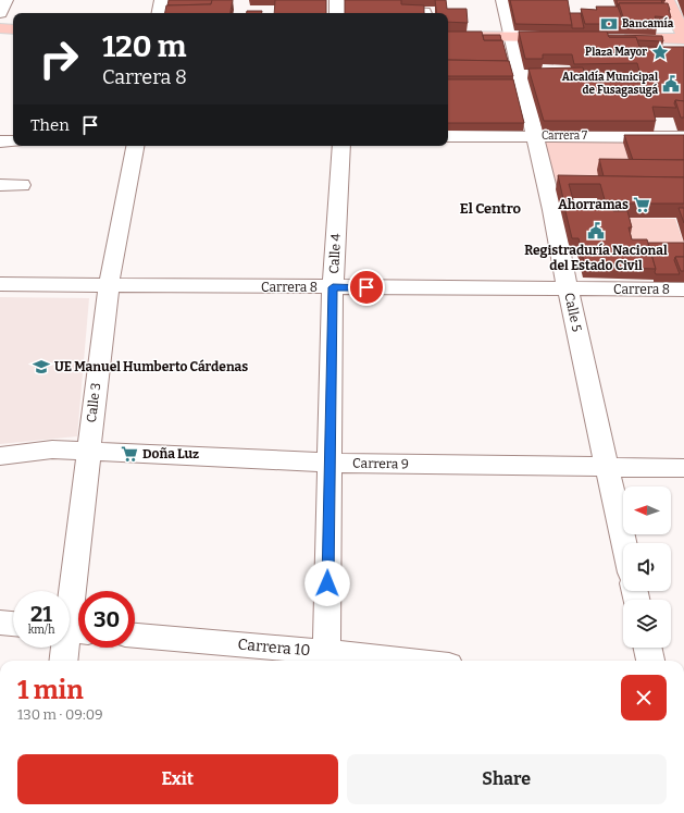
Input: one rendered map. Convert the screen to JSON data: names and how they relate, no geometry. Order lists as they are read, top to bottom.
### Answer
{
  "streets": {
    "street": [
      "Carrera 7",
      "Calle 4",
      "Carrera 8",
      "Calle 5",
      "Calle 3",
      "Carrera 9",
      "Carrera 10"
    ]
  },
  "crossings": [
    ["Carrera 7", "Calle 5"],
    ["Calle 4", "Carrera 8"],
    ["Calle 4", "Carrera 9"],
    ["Calle 4", "Carrera 10"],
    ["Carrera 8", "Calle 5"],
    ["Carrera 8", "Calle 3"],
    ["Calle 5", "Carrera 9"],
    ["Calle 3", "Carrera 9"]
  ],
  "districts": ["El Centro"],
  "places": {
    "bank": ["Bancamía"],
    "place": ["Plaza Mayor"],
    "public building": ["Alcaldía Municipal de Fusagasugá", "Registraduría Nacional del Estado Civil"],
    "supermarket": ["Ahorramas", "Doña Luz"],
    "school or university": ["UE Manuel Humberto Cárdenas"]
  },
  "north": "left",
  "page": {
    "turn": ["120 m", "Carrera 8"],
    "then": "Then",
    "speed": "21 km/h",
    "limit": "30",
    "heading": ["1 min", "130 m · 09:09"],
    "buttons": ["Exit", "Share"]
  }
}
